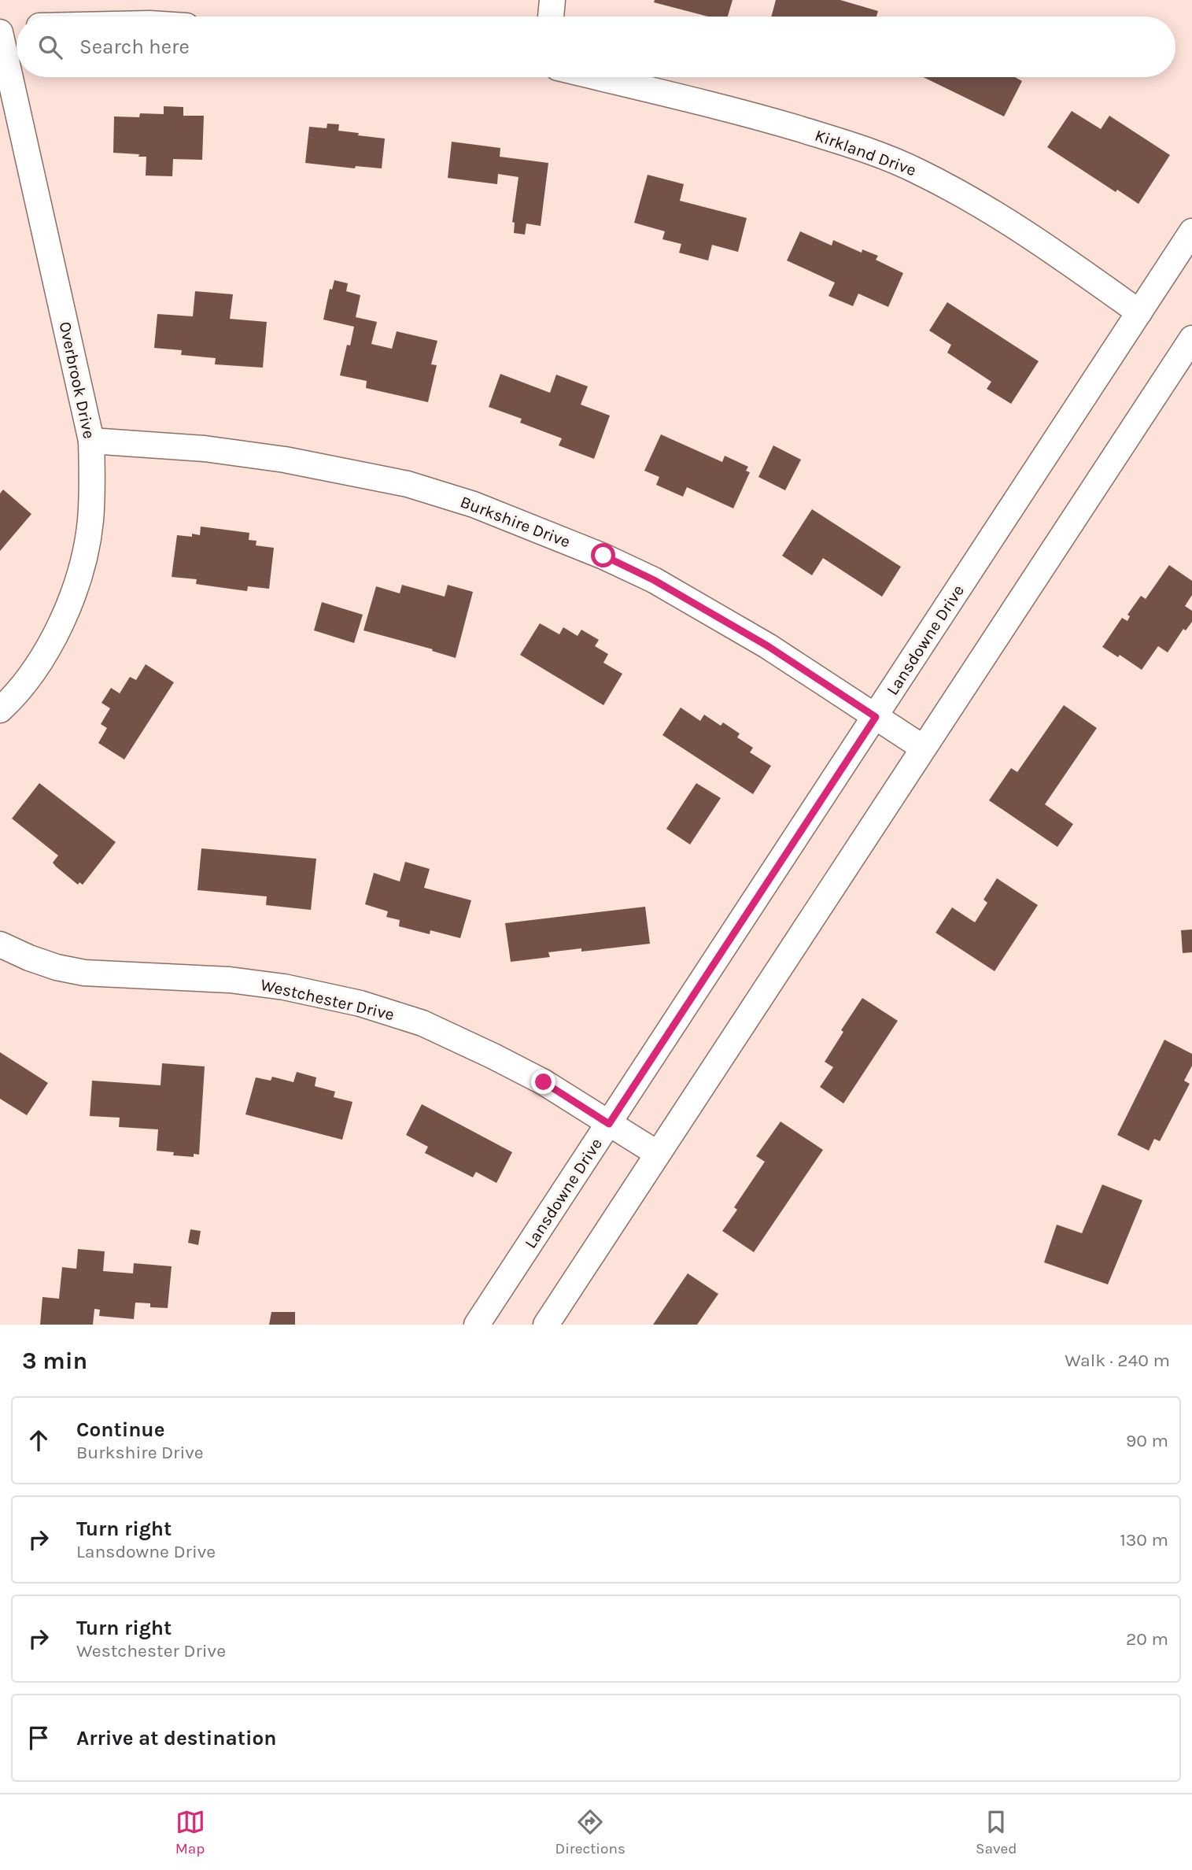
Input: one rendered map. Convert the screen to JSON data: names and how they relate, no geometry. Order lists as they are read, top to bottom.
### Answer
{
  "streets": {
    "street": [
      "Kirkland Drive",
      "Overbrook Drive",
      "Burkshire Drive",
      "Lansdowne Drive",
      "Westchester Drive"
    ]
  },
  "crossings": [
    ["Kirkland Drive", "Lansdowne Drive"],
    ["Overbrook Drive", "Burkshire Drive"],
    ["Burkshire Drive", "Lansdowne Drive"],
    ["Lansdowne Drive", "Westchester Drive"]
  ],
  "page": {
    "search": "Search here",
    "heading": ["3 min", "Walk · 240 m"],
    "list": [
      ["Continue", "Burkshire Drive", "90 m"],
      ["Turn right", "Lansdowne Drive", "130 m"],
      ["Turn right", "Westchester Drive", "20 m"],
      "Arrive at destination"
    ],
    "nav": ["Map", "Directions", "Saved"]
  }
}
